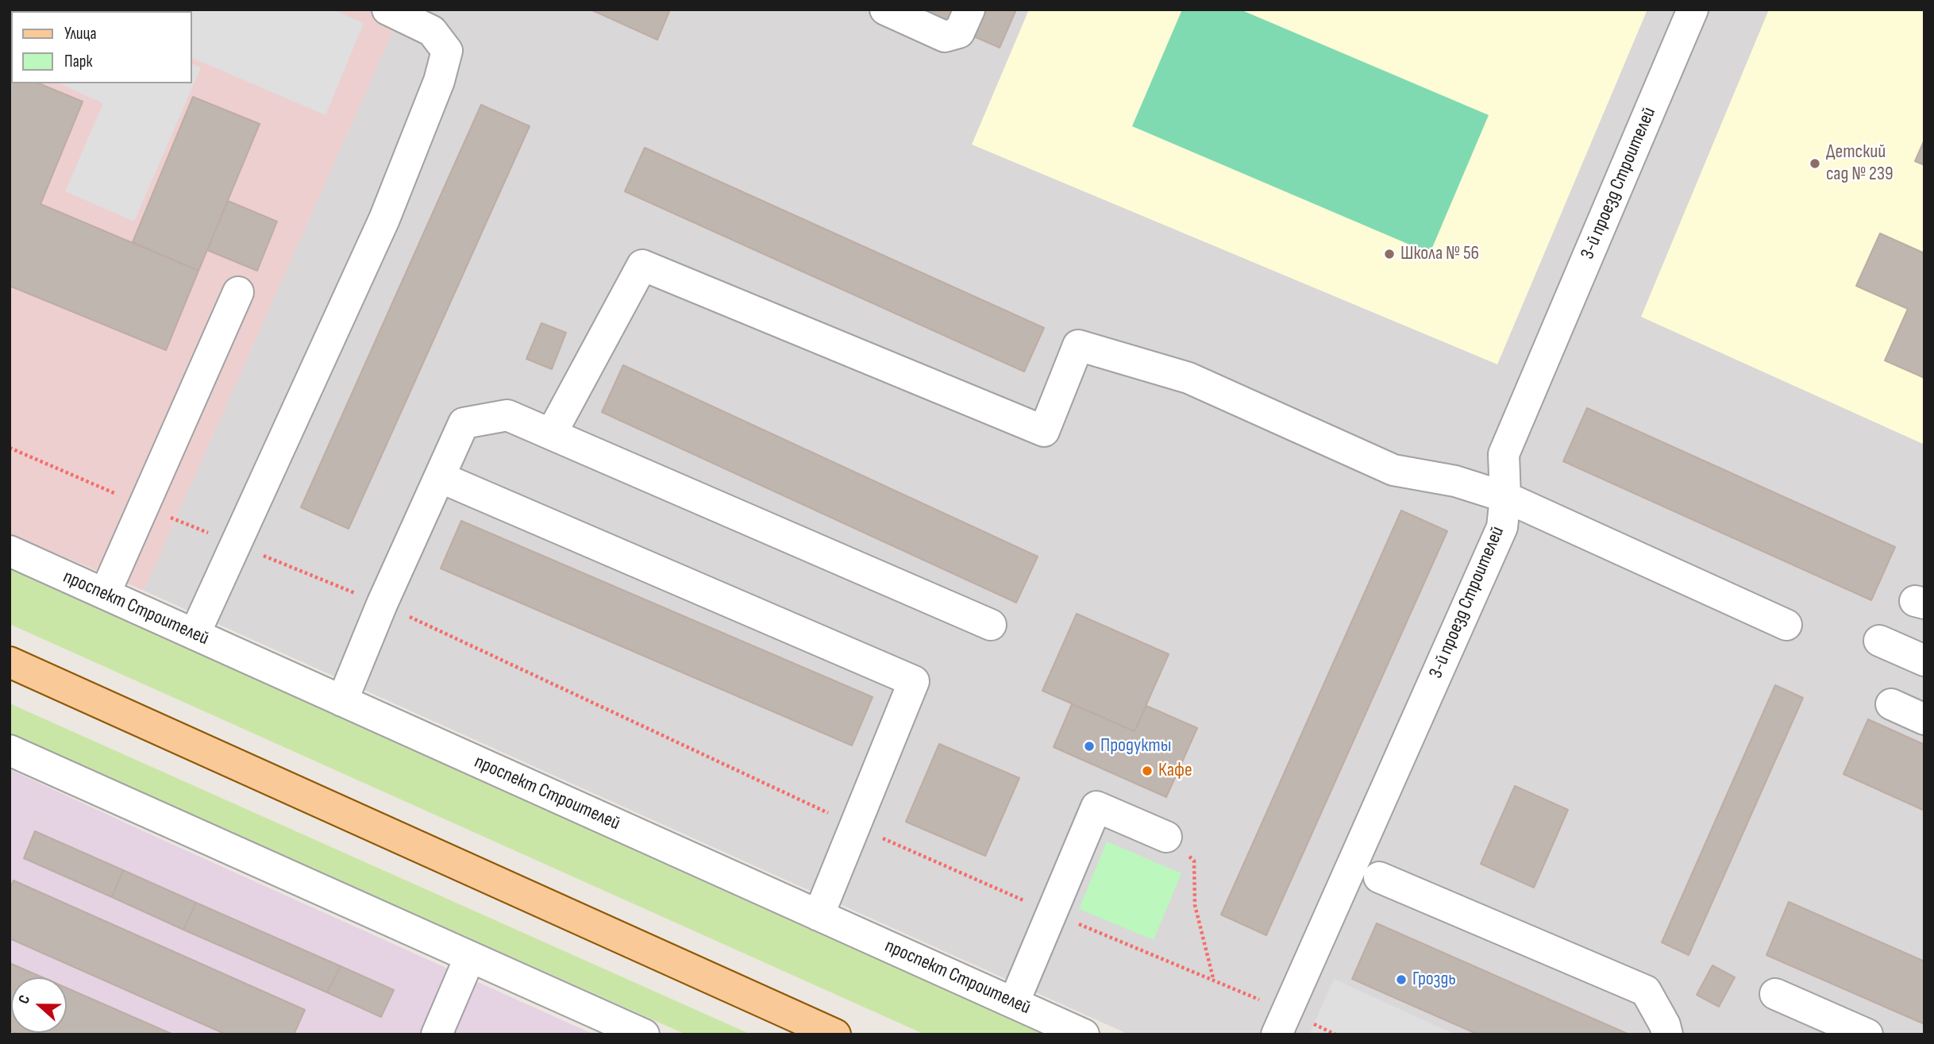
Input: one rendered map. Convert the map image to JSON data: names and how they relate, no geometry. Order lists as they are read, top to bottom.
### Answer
{
  "streets": {
    "street": ["3-й проезд Строителей", "проспект Строителей"]
  },
  "places": [
    "Детский сад № 239",
    "Школа № 56",
    "Продукты",
    "Кафе",
    "Гроздь"
  ],
  "legend": ["Улица", "Парк"],
  "north": "left"
}
